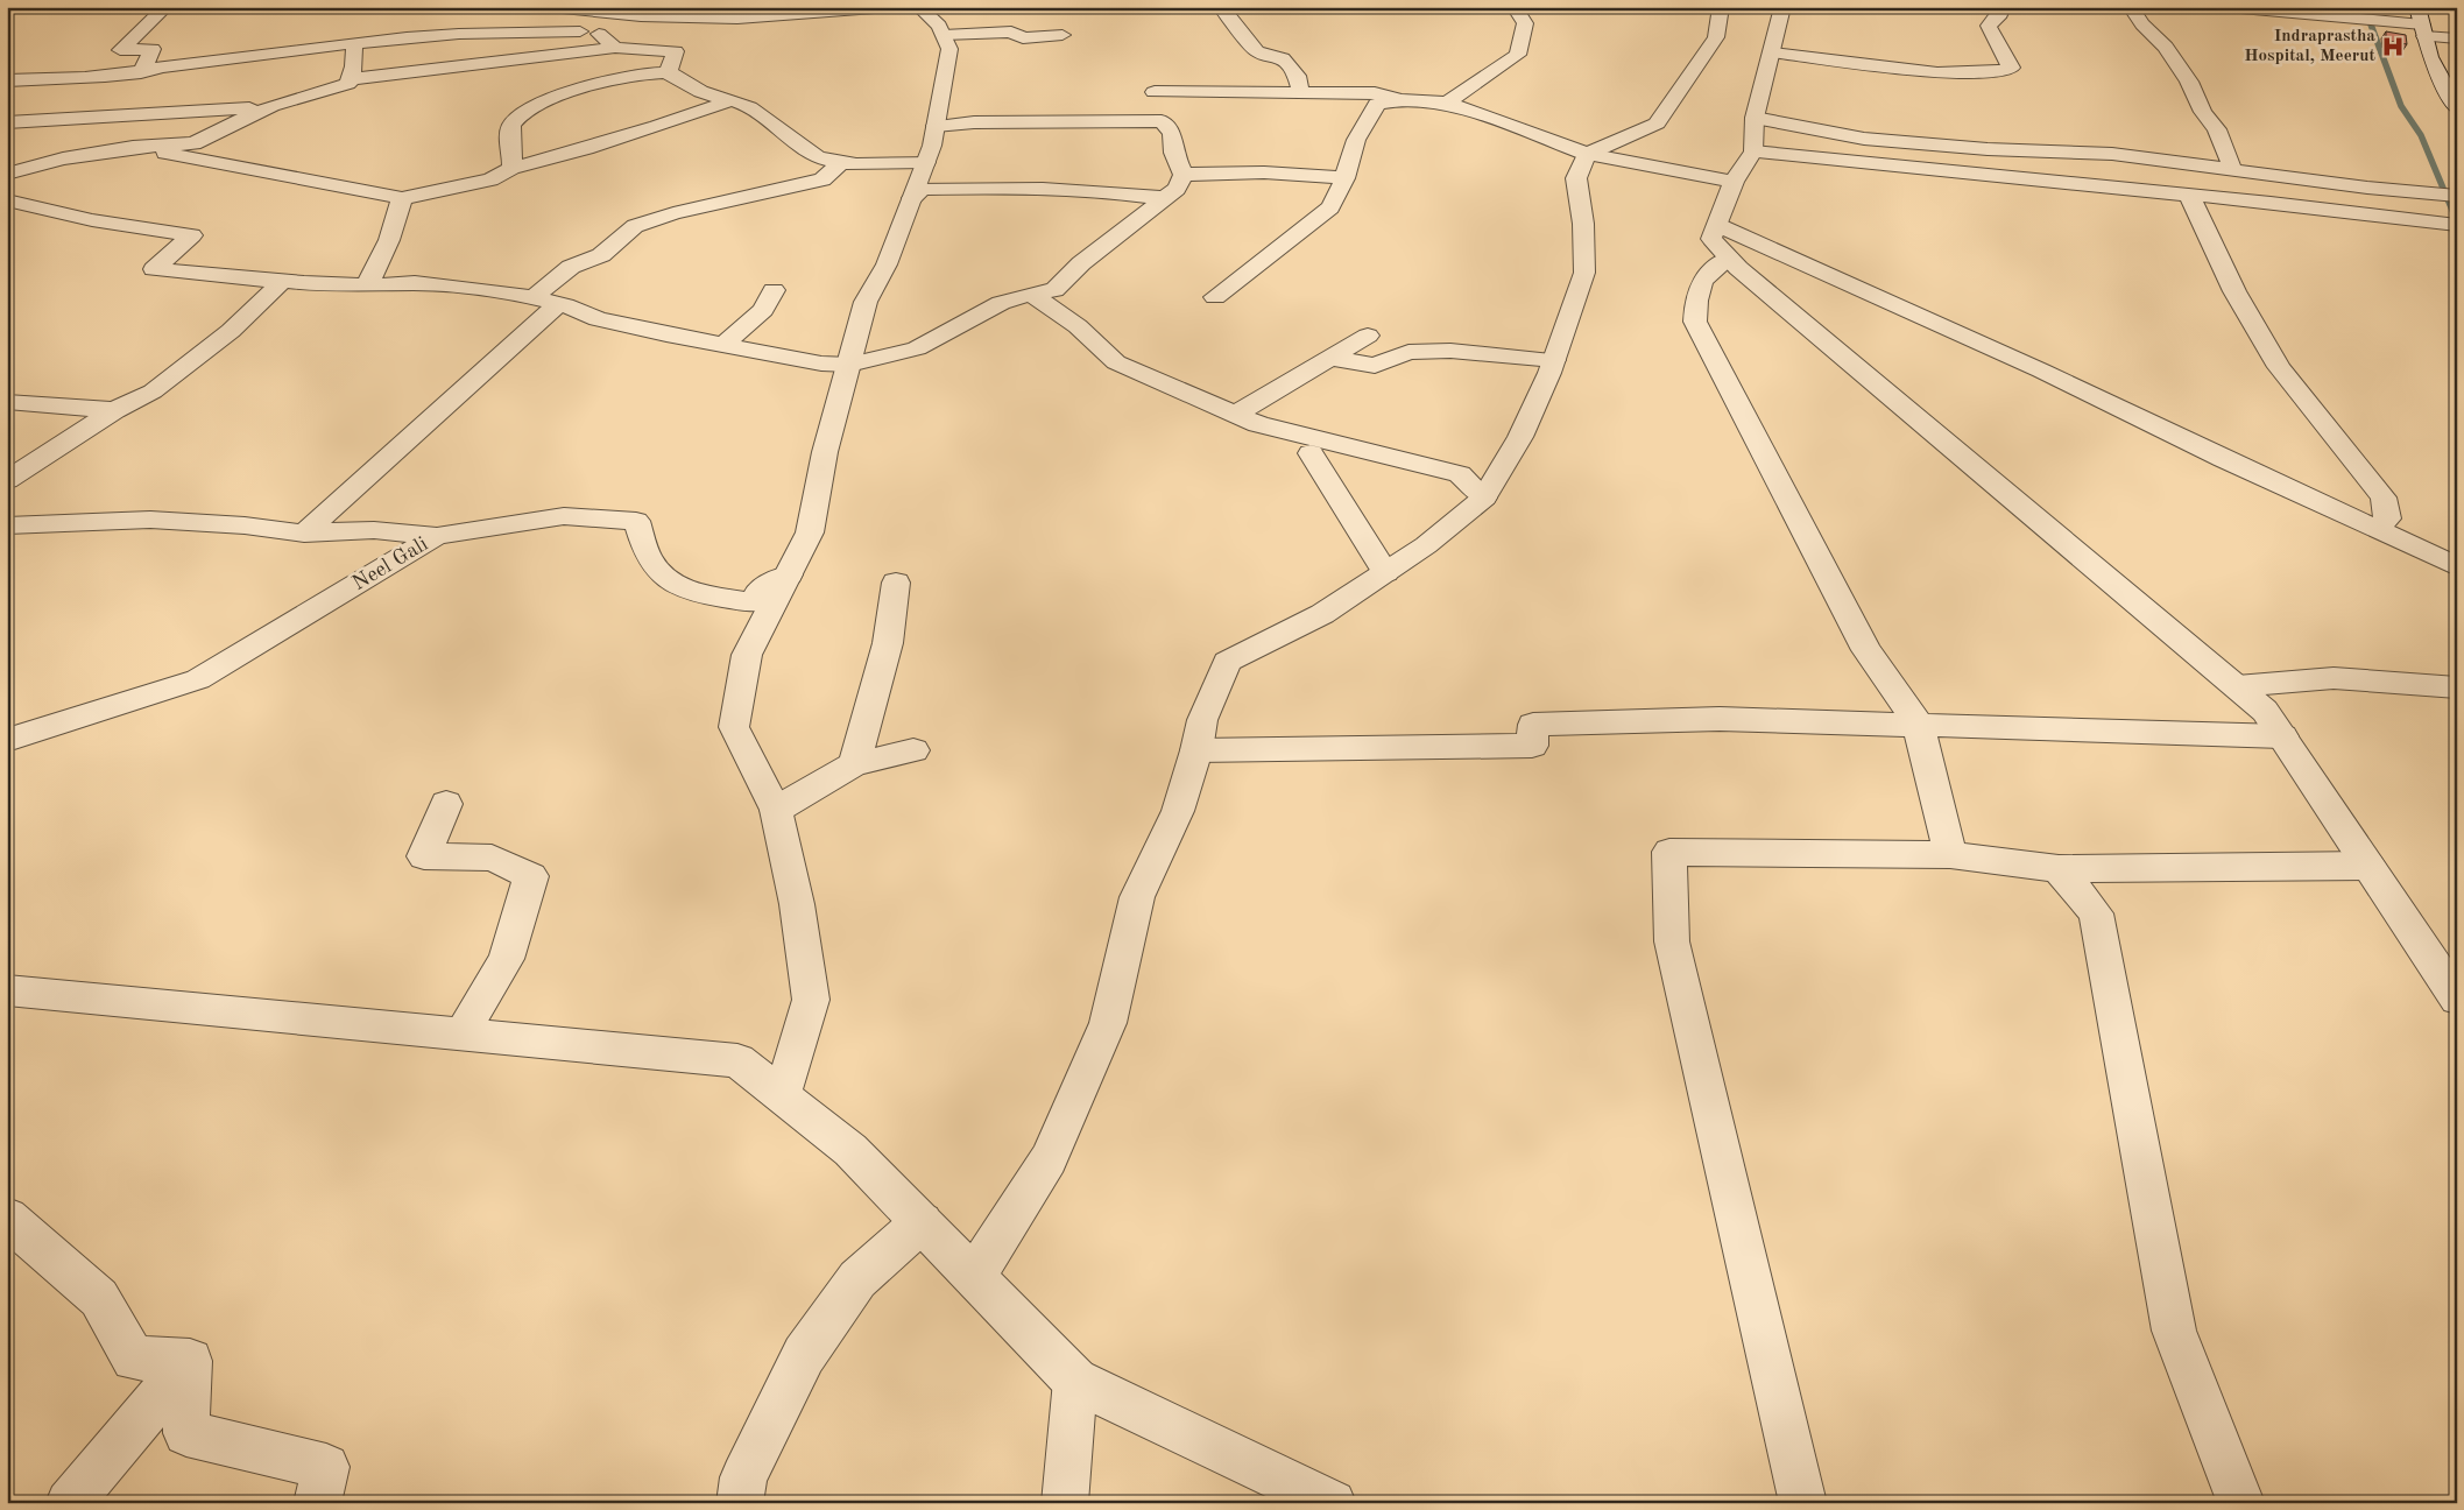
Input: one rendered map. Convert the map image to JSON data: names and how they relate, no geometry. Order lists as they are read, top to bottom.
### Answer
{
  "streets": {
    "street": ["Neel Gali"]
  },
  "places": {
    "hospital": ["Indraprastha Hospital, Meerut"]
  }
}
